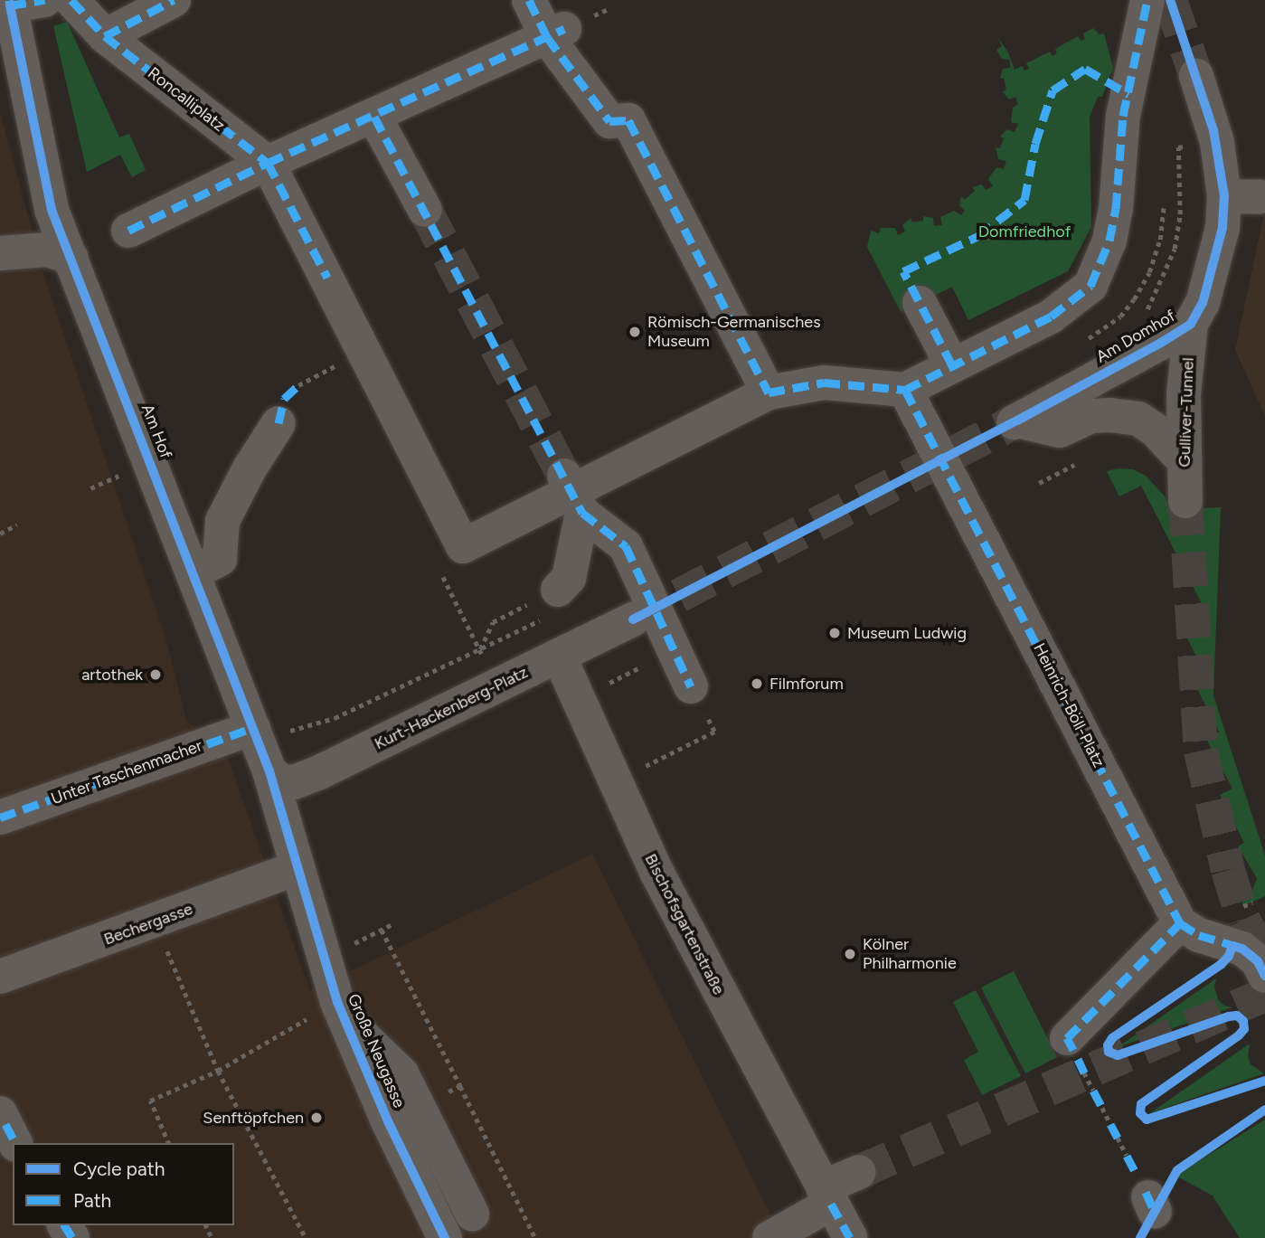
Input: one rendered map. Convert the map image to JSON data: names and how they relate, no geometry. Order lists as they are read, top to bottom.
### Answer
{
  "streets": {
    "street": [
      "Roncalliplatz",
      "Am Domhof",
      "Gulliver-Tunnel",
      "Am Hof",
      "Heinrich-Böll-Platz",
      "Kurt-Hackenberg-Platz",
      "Unter Taschenmacher",
      "Bechergasse",
      "Bischofsgartenstraße",
      "Große Neugasse"
    ]
  },
  "crossings": [
    ["Am Domhof", "Gulliver-Tunnel"],
    ["Am Hof", "Kurt-Hackenberg-Platz"],
    ["Am Hof", "Unter Taschenmacher"],
    ["Am Hof", "Bechergasse"],
    ["Am Hof", "Große Neugasse"],
    ["Kurt-Hackenberg-Platz", "Bischofsgartenstraße"],
    ["Bechergasse", "Große Neugasse"]
  ],
  "parks": ["Domfriedhof"],
  "places": [
    "Römisch-Germanisches Museum",
    "Museum Ludwig",
    "artothek",
    "Filmforum",
    "Kölner Philharmonie",
    "Senftöpfchen"
  ],
  "legend": ["Cycle path", "Path"]
}
